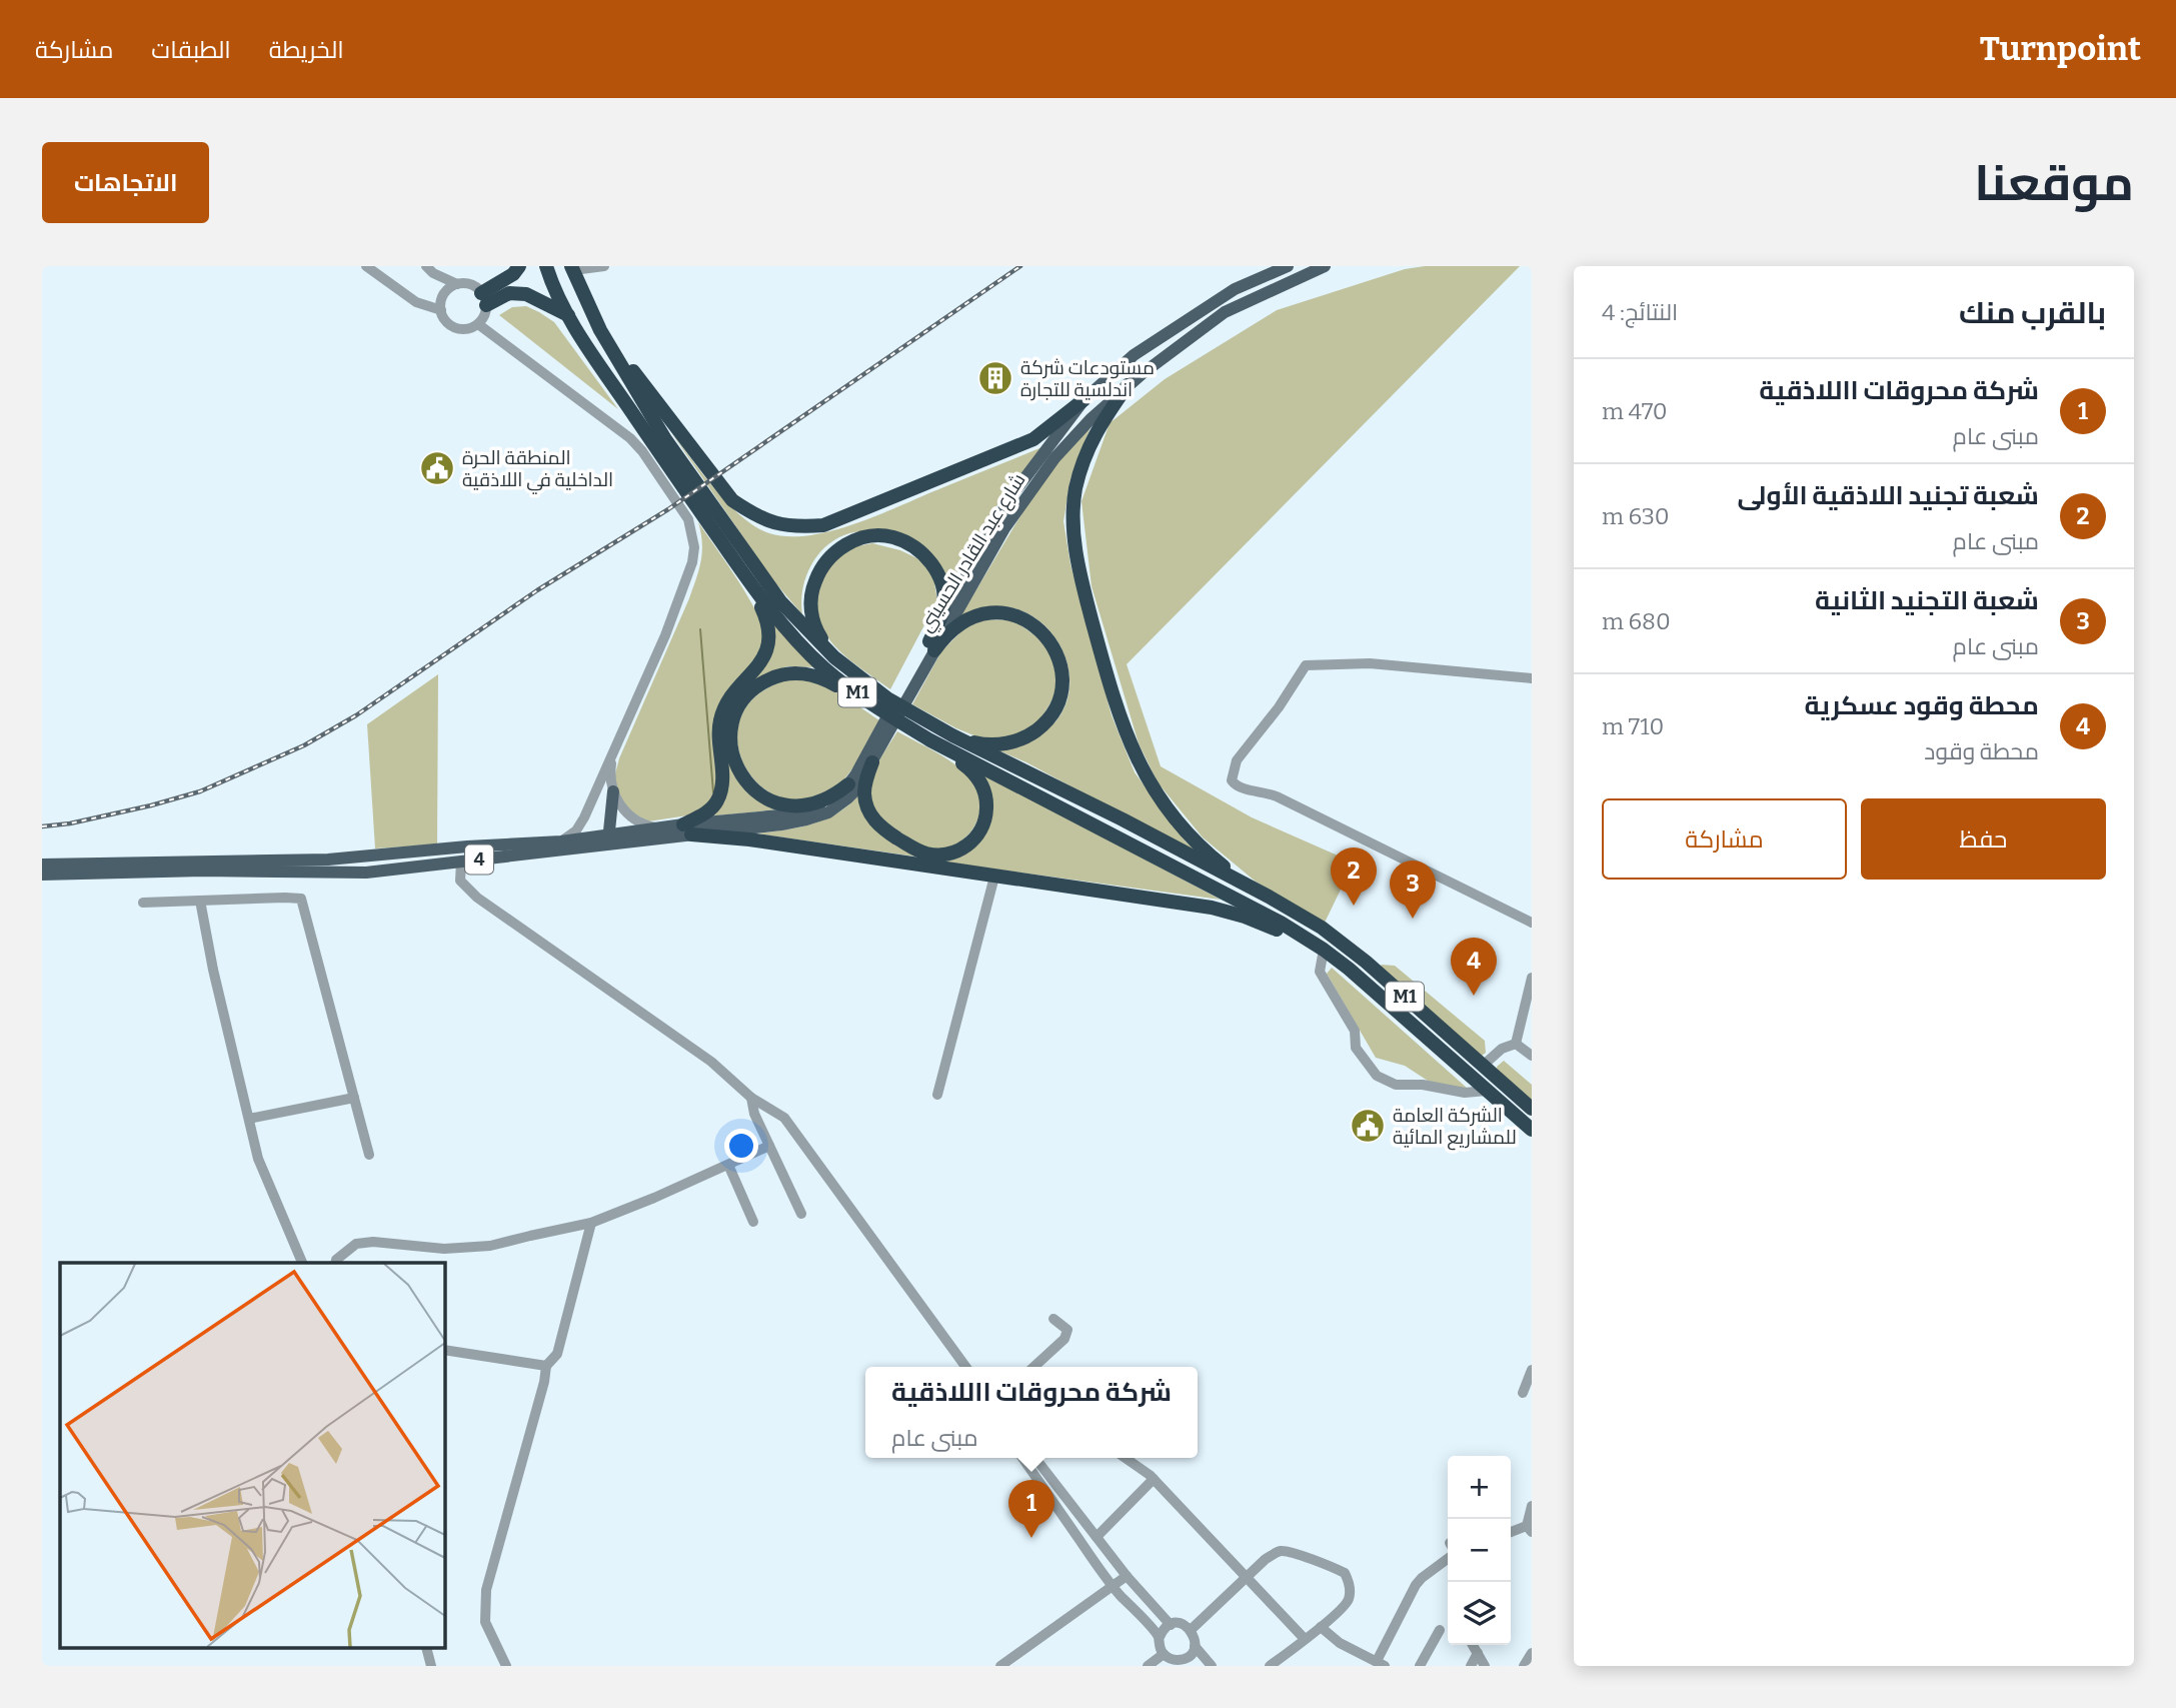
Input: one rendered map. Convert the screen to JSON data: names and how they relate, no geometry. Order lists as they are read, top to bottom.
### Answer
{
  "streets": {
    "highway": ["M1"],
    "main road": ["شارع عبد القادر الحسيني", "4"]
  },
  "crossings": [
    ["شارع عبد القادر الحسيني", "4"]
  ],
  "places": {
    "building": ["مستودعات شركة اندلسية للتجارة"],
    "public building": ["المنطقة الحرة الداخلية في اللاذقية", "الشركة العامة للمشاريع المائية"]
  },
  "page": {
    "header": "Turnpoint",
    "nav": ["الخريطة", "الطبقات", "مشاركة"],
    "title": "موقعنا",
    "buttons": [
      "الاتجاهات",
      ["حفظ", "مشاركة"]
    ],
    "heading": ["بالقرب منك", "النتائج: 4"],
    "list": [
      {
        "mark": "1",
        "name": "شركة محروقات االلاذقية",
        "note": "مبنى عام",
        "value": "470 m"
      },
      {
        "mark": "2",
        "name": "شعبة تجنيد اللاذقية الأولى",
        "note": "مبنى عام",
        "value": "630 m"
      },
      {
        "mark": "3",
        "name": "شعبة التجنيد الثانية",
        "note": "مبنى عام",
        "value": "680 m"
      },
      {
        "mark": "4",
        "name": "محطة وقود عسكرية",
        "note": "محطة وقود",
        "value": "710 m"
      }
    ],
    "pins": [
      "2",
      "3",
      "4",
      "1"
    ],
    "popup": ["شركة محروقات االلاذقية", "مبنى عام"],
    "map_buttons": ["+", "−"]
  }
}
